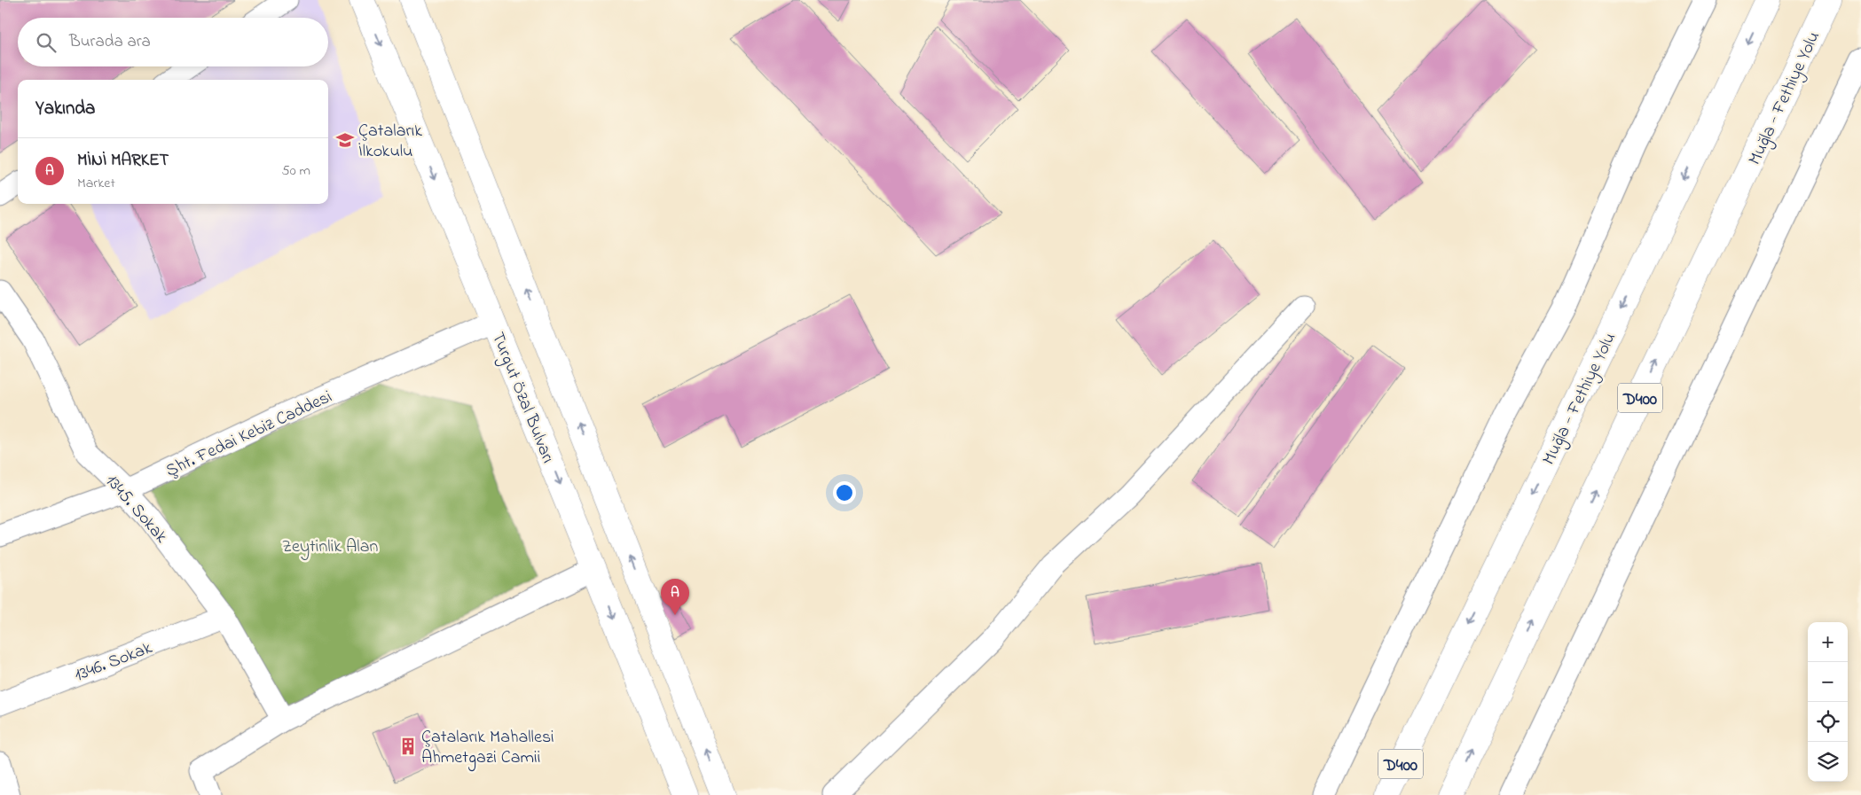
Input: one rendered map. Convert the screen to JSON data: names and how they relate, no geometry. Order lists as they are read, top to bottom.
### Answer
{
  "streets": {
    "main road": ["Muğla - Fethiye Yolu", "Turgut Özal Bulvarı", "D400"],
    "street": ["Şht. Fedai Kebiz Caddesi", "1345. Sokak", "1346. Sokak"]
  },
  "crossings": [
    ["Turgut Özal Bulvarı", "Şht. Fedai Kebiz Caddesi"],
    ["Şht. Fedai Kebiz Caddesi", "1345. Sokak"],
    ["1345. Sokak", "1346. Sokak"]
  ],
  "parks": ["Zeytinlik Alan"],
  "places": {
    "school or university": ["Çatalarık İlkokulu"],
    "building": ["Çatalarık Mahallesi Ahmetgazi Camii"]
  },
  "page": {
    "search": "Burada ara",
    "heading": "Yakında",
    "list": [
      {
        "mark": "A",
        "name": "MİNİ MARKET",
        "note": "Market",
        "value": "50 m"
      }
    ],
    "pins": "A",
    "map_buttons": ["+", "−"]
  }
}
